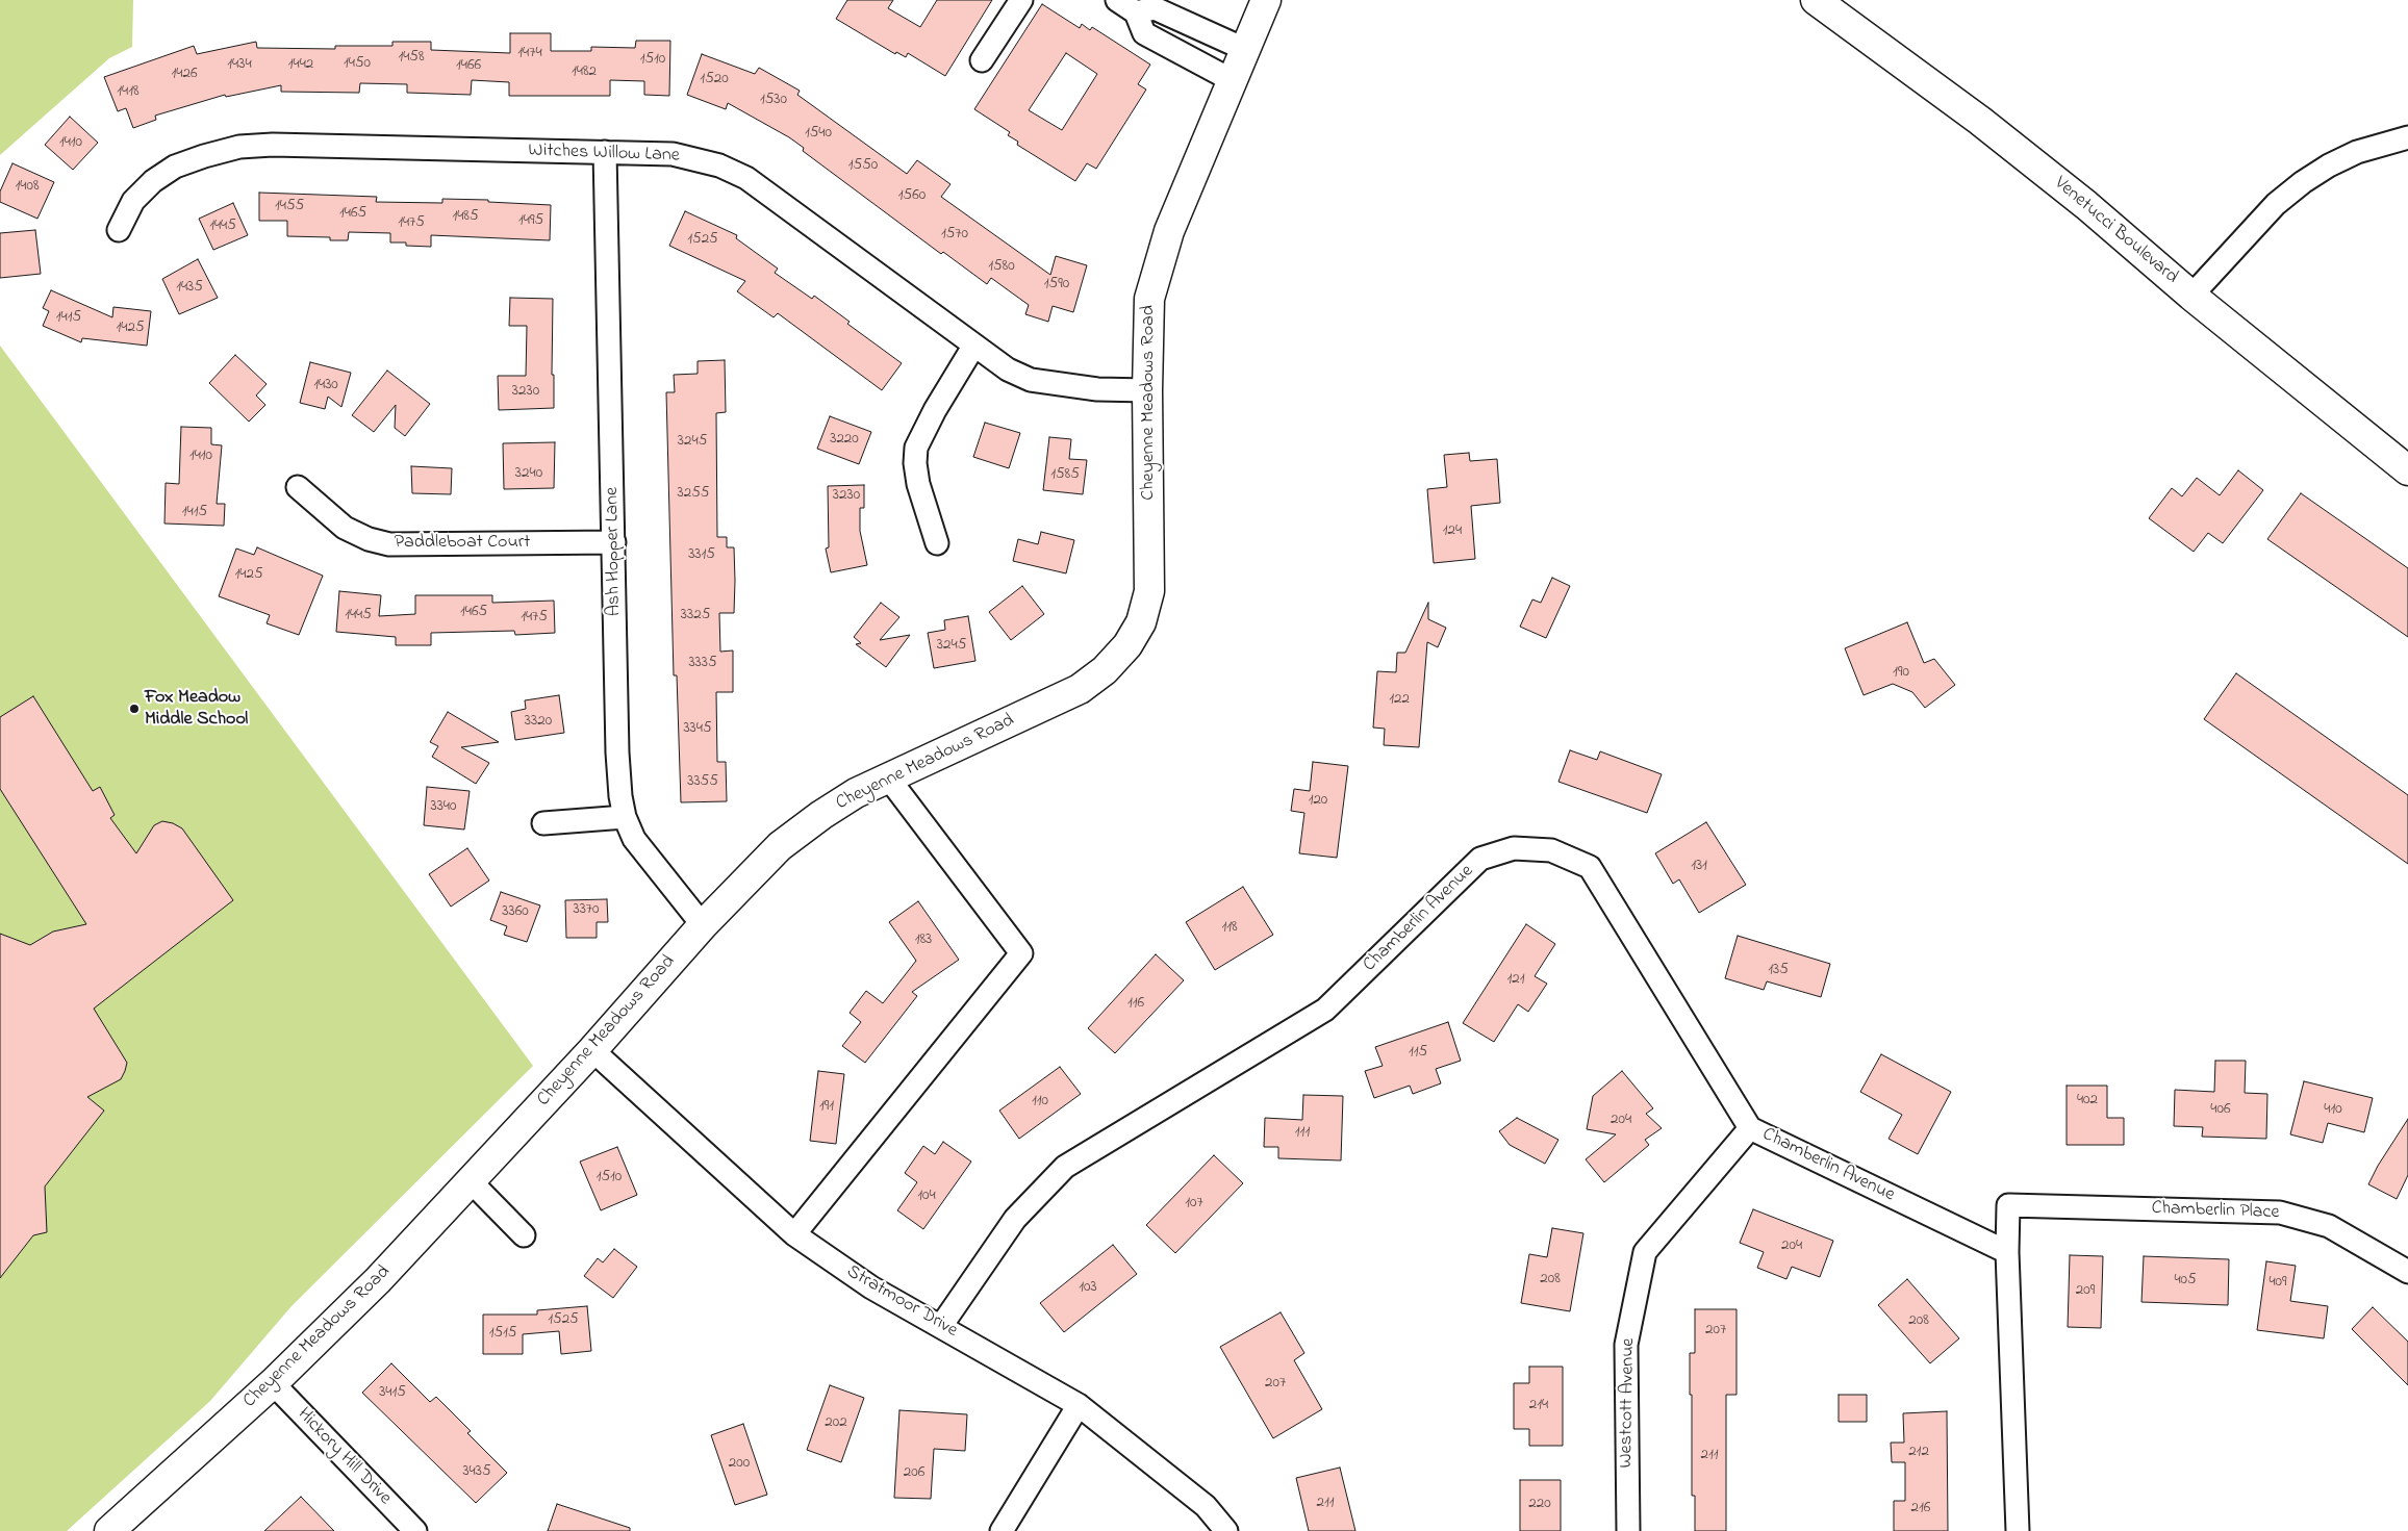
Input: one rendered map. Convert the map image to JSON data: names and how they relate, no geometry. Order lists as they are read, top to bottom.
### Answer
{
  "streets": {
    "main road": ["Venetucci Boulevard", "Cheyenne Meadows Road"],
    "street": [
      "Witches Willow Lane",
      "Paddleboat Court",
      "Ash Hopper Lane",
      "Chamberlin Avenue",
      "Chamberlin Place",
      "Stratmoor Drive",
      "Westcott Avenue",
      "Hickory Hill Drive"
    ]
  },
  "crossings": [
    ["Witches Willow Lane", "Cheyenne Meadows Road"],
    ["Witches Willow Lane", "Ash Hopper Lane"],
    ["Cheyenne Meadows Road", "Ash Hopper Lane"],
    ["Cheyenne Meadows Road", "Stratmoor Drive"],
    ["Cheyenne Meadows Road", "Hickory Hill Drive"],
    ["Paddleboat Court", "Ash Hopper Lane"],
    ["Chamberlin Avenue", "Chamberlin Place"],
    ["Chamberlin Avenue", "Stratmoor Drive"],
    ["Chamberlin Avenue", "Westcott Avenue"]
  ],
  "places": ["Fox Meadow Middle School"],
  "house_numbers": [
    "1474",
    "1458",
    "1510",
    "1450",
    "1434",
    "1442",
    "1466",
    "1482",
    "1426",
    "1520",
    "1418",
    "1530",
    "1540",
    "1410",
    "1550",
    "1408",
    "1560",
    "1455",
    "1465",
    "1485",
    "1495",
    "1475",
    "1445",
    "1570",
    "1525",
    "1580",
    "1590",
    "1435",
    "1415",
    "1425",
    "1430",
    "3230",
    "3220",
    "3245",
    "1410",
    "3240",
    "1585",
    "3255",
    "3230",
    "1415",
    "124",
    "3315",
    "1425",
    "1465",
    "1445",
    "3325",
    "1475",
    "3245",
    "3335",
    "190",
    "122",
    "3320",
    "3345",
    "3355",
    "120",
    "3340",
    "131",
    "3370",
    "3360",
    "118",
    "183",
    "135",
    "121",
    "116",
    "115",
    "402",
    "110",
    "191",
    "406",
    "410",
    "204",
    "111",
    "1510",
    "104",
    "107",
    "204",
    "208",
    "405",
    "409",
    "103",
    "209",
    "1525",
    "208",
    "207",
    "1515",
    "207",
    "3415",
    "214",
    "202",
    "212",
    "211",
    "200",
    "3435",
    "206",
    "211",
    "220",
    "216"
  ]
}
